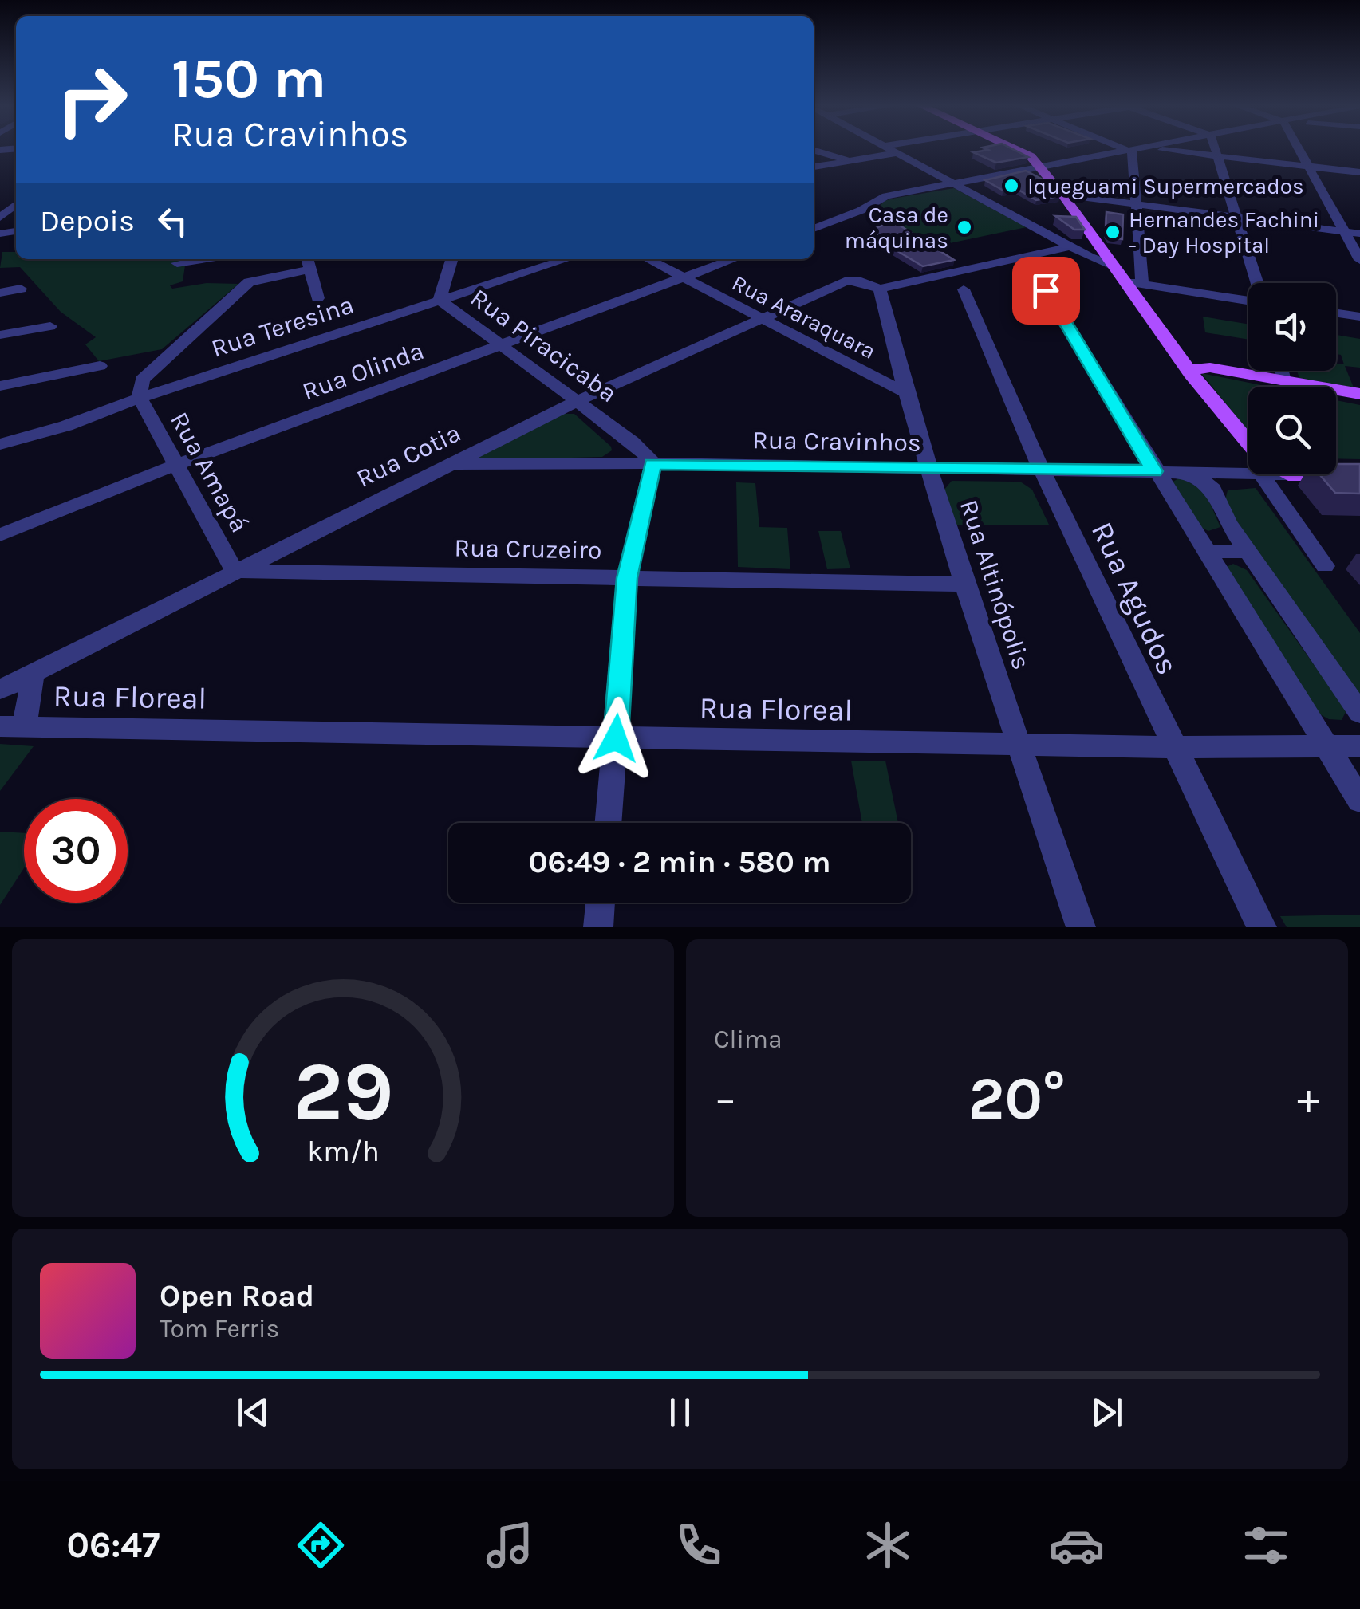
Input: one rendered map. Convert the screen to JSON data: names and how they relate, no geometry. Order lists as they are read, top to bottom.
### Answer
{
  "streets": {
    "street": [
      "Rua Araraquara",
      "Rua Teresina",
      "Rua Piracicaba",
      "Rua Olinda",
      "Rua Cravinhos",
      "Rua Cotia",
      "Rua Amapá",
      "Rua Cruzeiro",
      "Rua Altinópolis",
      "Rua Agudos",
      "Rua Floreal"
    ]
  },
  "crossings": [
    ["Rua Araraquara", "Rua Olinda"],
    ["Rua Araraquara", "Rua Cotia"],
    ["Rua Araraquara", "Rua Altinópolis"],
    ["Rua Teresina", "Rua Piracicaba"],
    ["Rua Teresina", "Rua Amapá"],
    ["Rua Piracicaba", "Rua Olinda"],
    ["Rua Piracicaba", "Rua Cravinhos"],
    ["Rua Piracicaba", "Rua Cotia"],
    ["Rua Olinda", "Rua Amapá"],
    ["Rua Cravinhos", "Rua Cotia"],
    ["Rua Cravinhos", "Rua Altinópolis"],
    ["Rua Cravinhos", "Rua Agudos"],
    ["Rua Cotia", "Rua Amapá"],
    ["Rua Cotia", "Rua Cruzeiro"],
    ["Rua Cotia", "Rua Altinópolis"],
    ["Rua Amapá", "Rua Cruzeiro"],
    ["Rua Cruzeiro", "Rua Altinópolis"],
    ["Rua Altinópolis", "Rua Floreal"],
    ["Rua Agudos", "Rua Floreal"]
  ],
  "places": ["Iqueguami Supermercados", "Casa de máquinas", "Hernandes Fachini - Day Hospital"],
  "page": {
    "turn": ["150 m", "Rua Cravinhos"],
    "then": "Depois",
    "limit": "30",
    "trip": "06:49 · 2 min · 580 m",
    "tile": "Clima",
    "heat": ["−", "20°", "+"],
    "song": ["Open Road", "Tom Ferris"],
    "tabs": "06:47",
    "gauge": ["29", "km/h"]
  }
}
